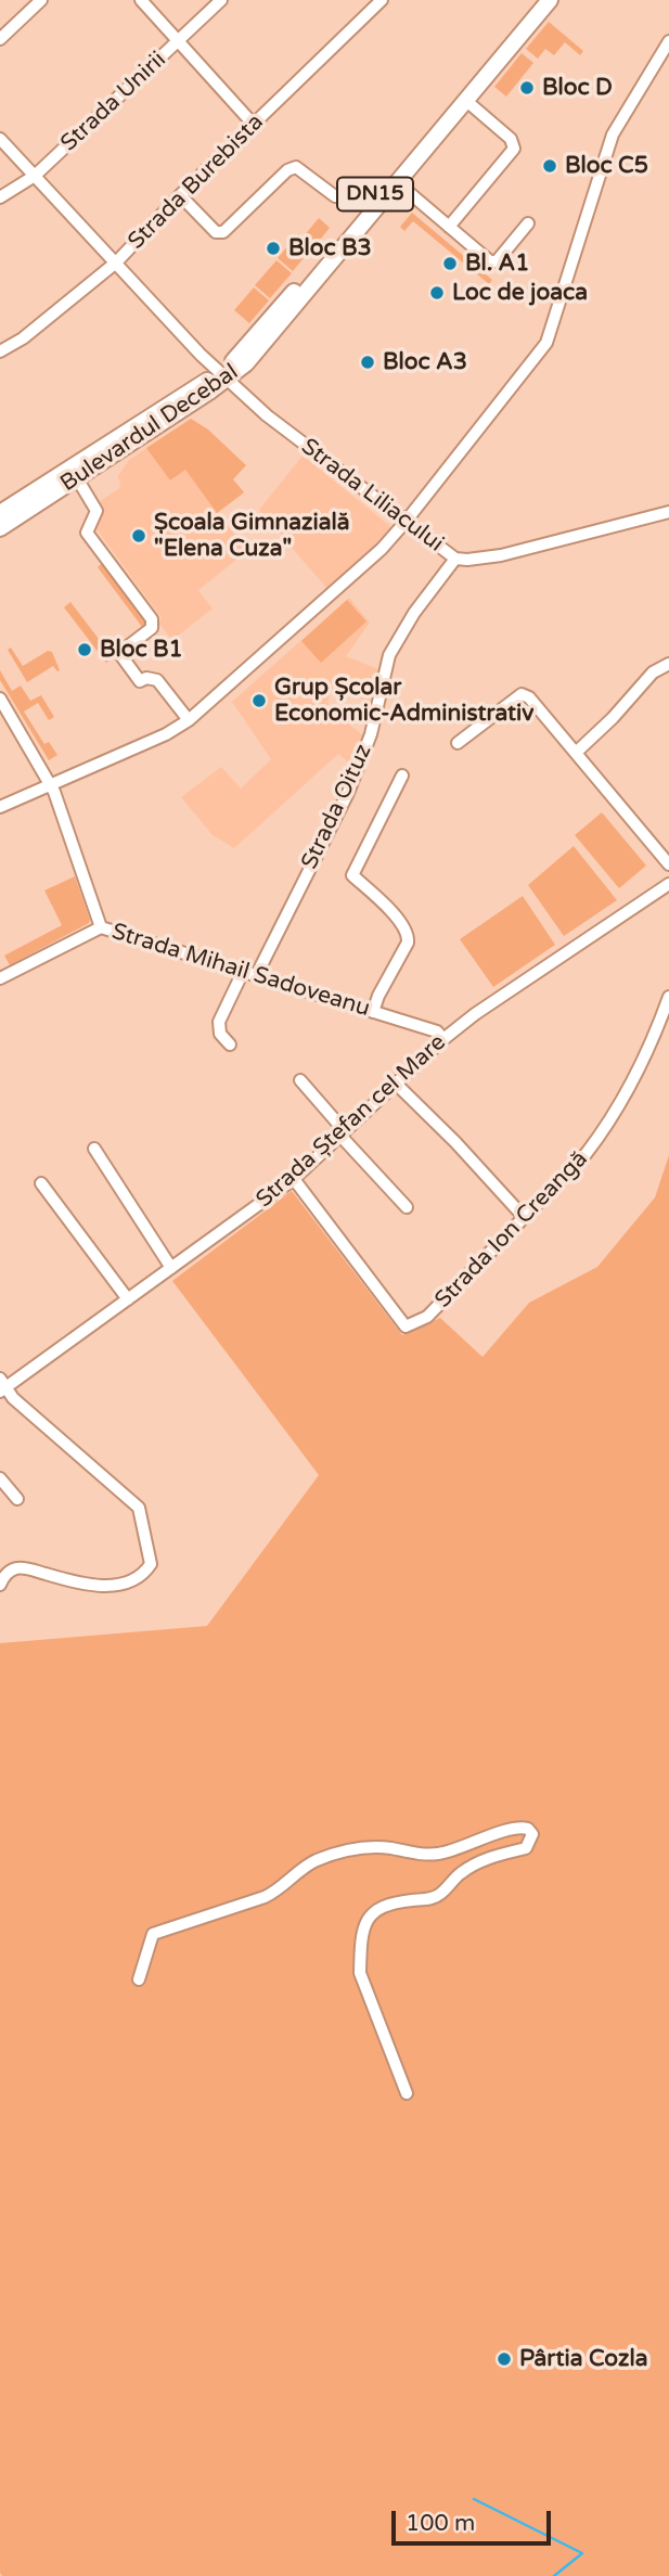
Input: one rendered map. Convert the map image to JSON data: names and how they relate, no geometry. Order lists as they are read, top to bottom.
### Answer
{
  "streets": {
    "main road": ["DN15", "Bulevardul Decebal"],
    "street": [
      "Strada Unirii",
      "Strada Burebista",
      "Strada Liliacului",
      "Strada Oituz",
      "Strada Mihail Sadoveanu",
      "Strada Ștefan cel Mare",
      "Strada Ion Creangă"
    ]
  },
  "crossings": [
    ["Strada Unirii", "Strada Liliacului"],
    ["Strada Burebista", "Strada Liliacului"],
    ["Bulevardul Decebal", "Strada Liliacului"],
    ["Strada Liliacului", "Strada Oituz"],
    ["Strada Oituz", "Strada Mihail Sadoveanu"],
    ["Strada Mihail Sadoveanu", "Strada Ștefan cel Mare"],
    ["Strada Ștefan cel Mare", "Strada Ion Creangă"]
  ],
  "places": [
    "Bloc D",
    "Bloc C5",
    "Bloc B3",
    "Bl. A1",
    "Loc de joaca",
    "Bloc A3",
    "Școala Gimnazială \"Elena Cuza\"",
    "Bloc B1",
    "Grup Școlar Economic-Administrativ",
    "Pârtia Cozla"
  ],
  "scale_bar": "100 m"
}
